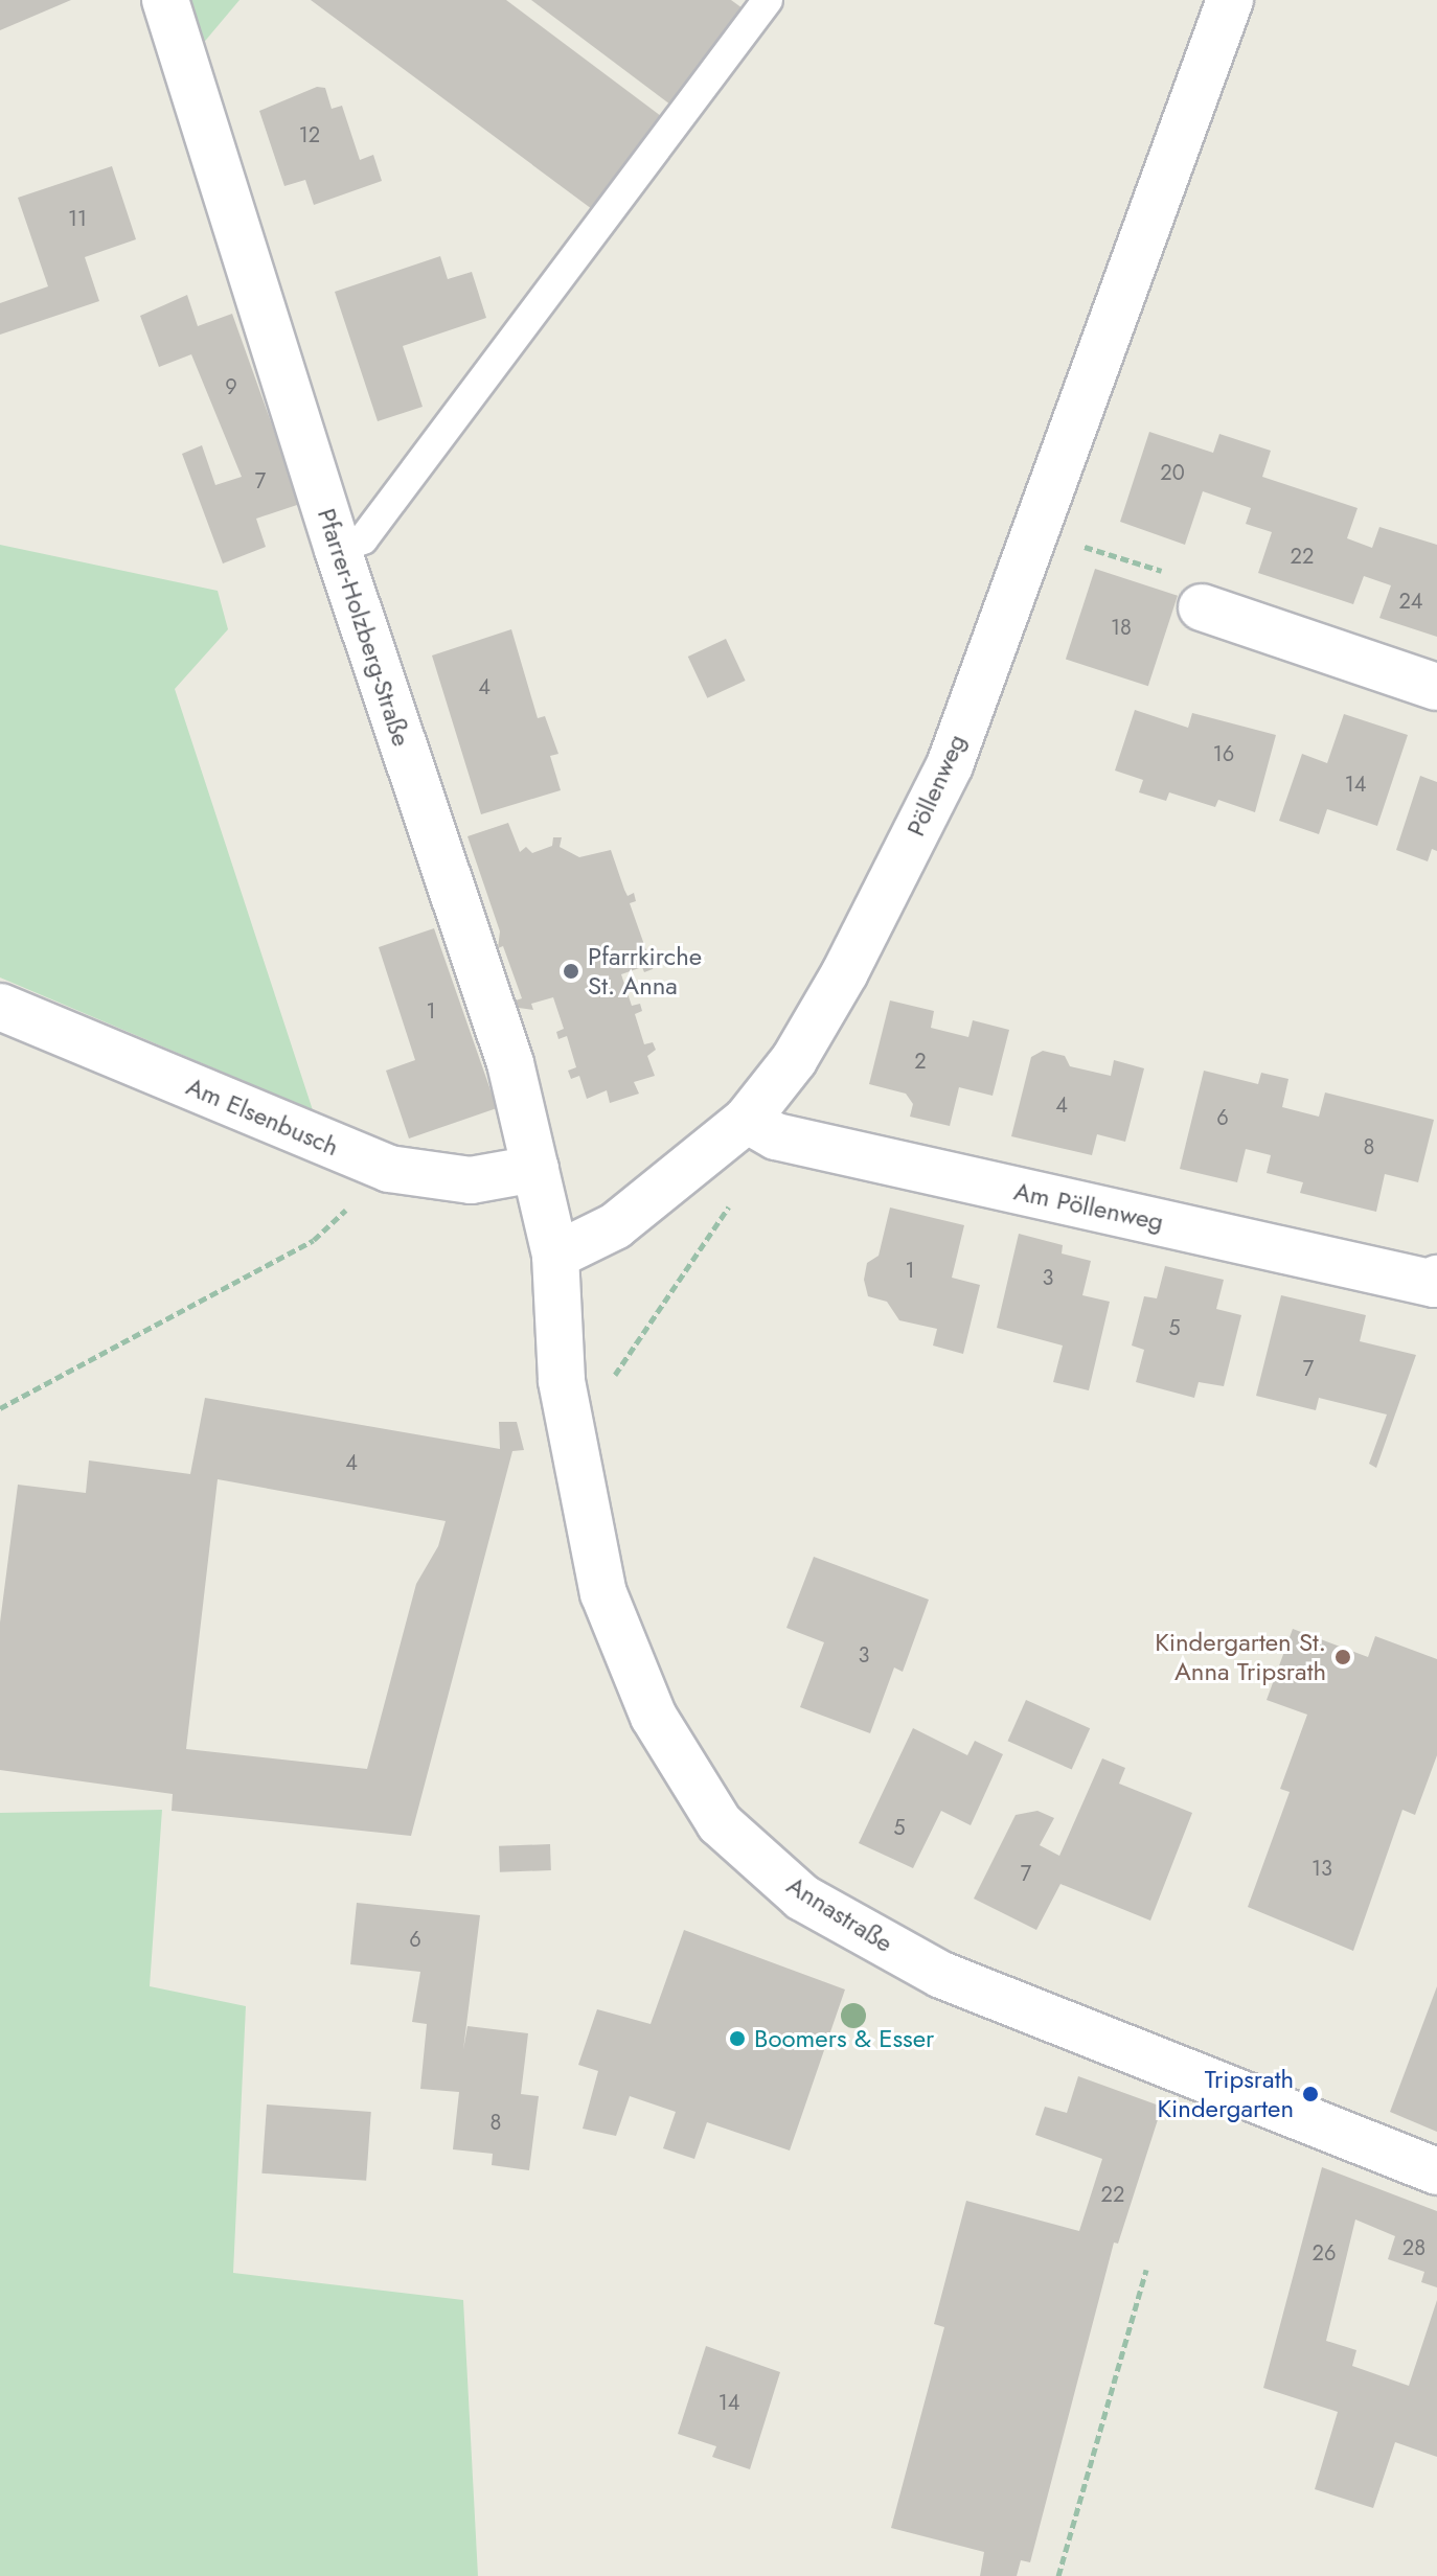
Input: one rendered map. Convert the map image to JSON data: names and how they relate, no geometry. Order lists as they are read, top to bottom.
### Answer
{
  "streets": {
    "street": [
      "Pfarrer-Holzberg-Straße",
      "Pöllenweg",
      "Am Elsenbusch",
      "Am Pöllenweg",
      "Annastraße"
    ]
  },
  "crossings": [
    ["Pfarrer-Holzberg-Straße", "Pöllenweg"],
    ["Pfarrer-Holzberg-Straße", "Am Elsenbusch"],
    ["Pfarrer-Holzberg-Straße", "Annastraße"],
    ["Pöllenweg", "Am Pöllenweg"],
    ["Pöllenweg", "Annastraße"]
  ],
  "places": [
    "Pfarrkirche St. Anna",
    "Kindergarten St. Anna Tripsrath",
    "Boomers & Esser",
    "Tripsrath Kindergarten"
  ],
  "house_numbers": [
    "12",
    "11",
    "9",
    "20",
    "7",
    "22",
    "24",
    "18",
    "4",
    "16",
    "14",
    "1",
    "2",
    "4",
    "6",
    "8",
    "1",
    "3",
    "5",
    "7",
    "4",
    "3",
    "5",
    "13",
    "7",
    "6",
    "8",
    "22",
    "28",
    "26",
    "14"
  ]
}
